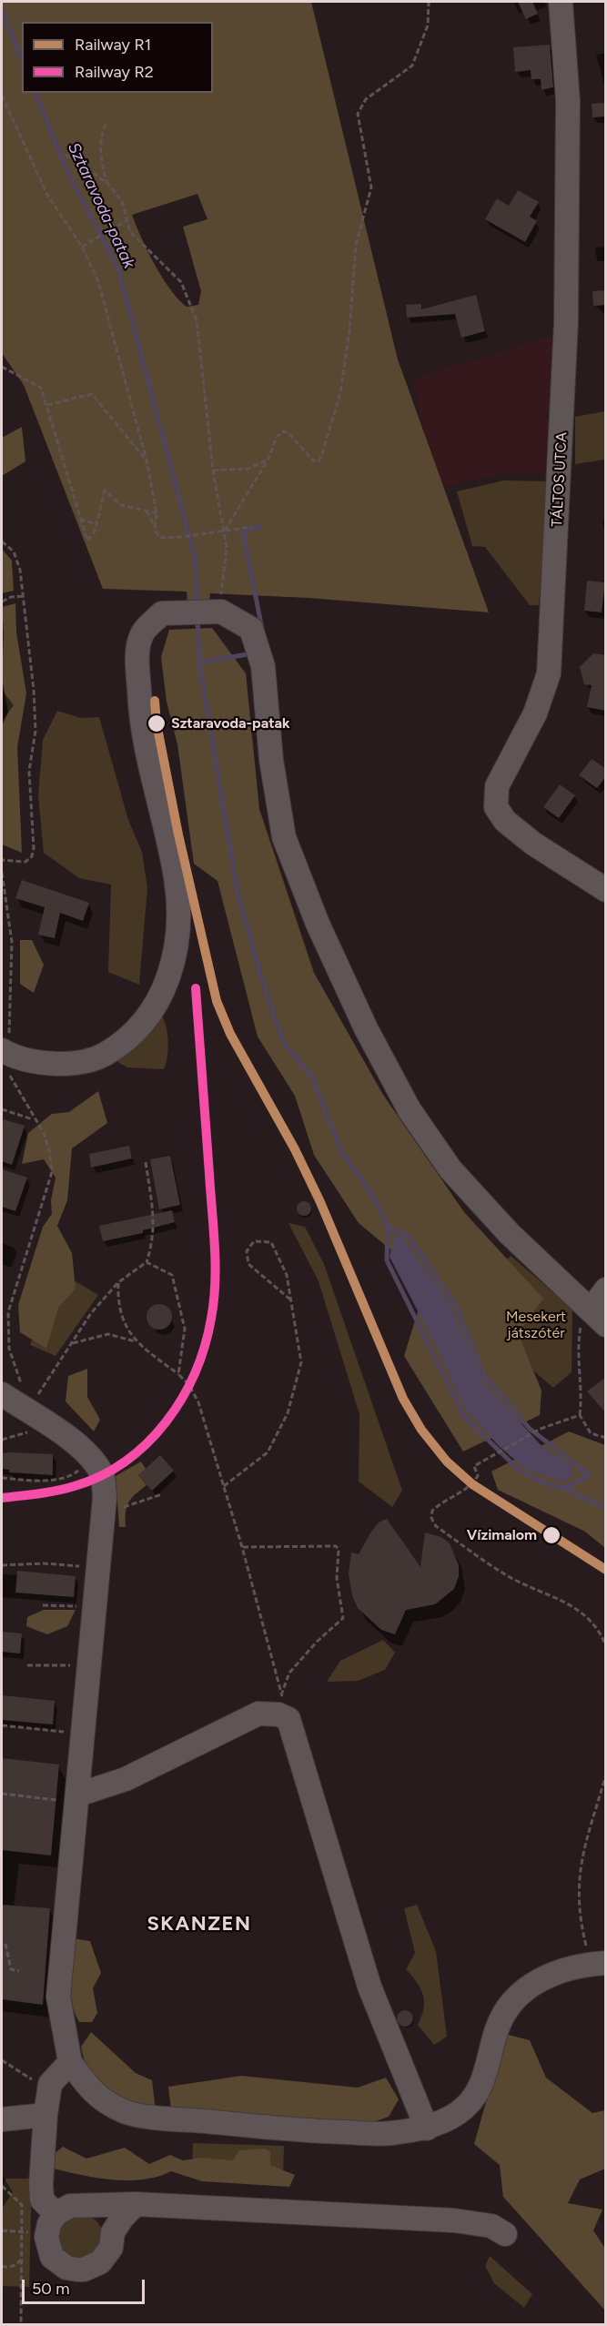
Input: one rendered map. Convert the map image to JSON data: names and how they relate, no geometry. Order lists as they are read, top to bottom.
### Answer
{
  "streets": {
    "street": ["TÁLTOS UTCA"]
  },
  "districts": ["SKANZEN"],
  "water": ["Sztaravoda-patak"],
  "parks": ["Mesekert játszótér"],
  "places": ["Sztaravoda-patak", "Vízimalom"],
  "lines": ["rail line R1", "rail line R2"],
  "legend": ["Railway R1", "Railway R2"],
  "scale_bar": "50 m"
}
